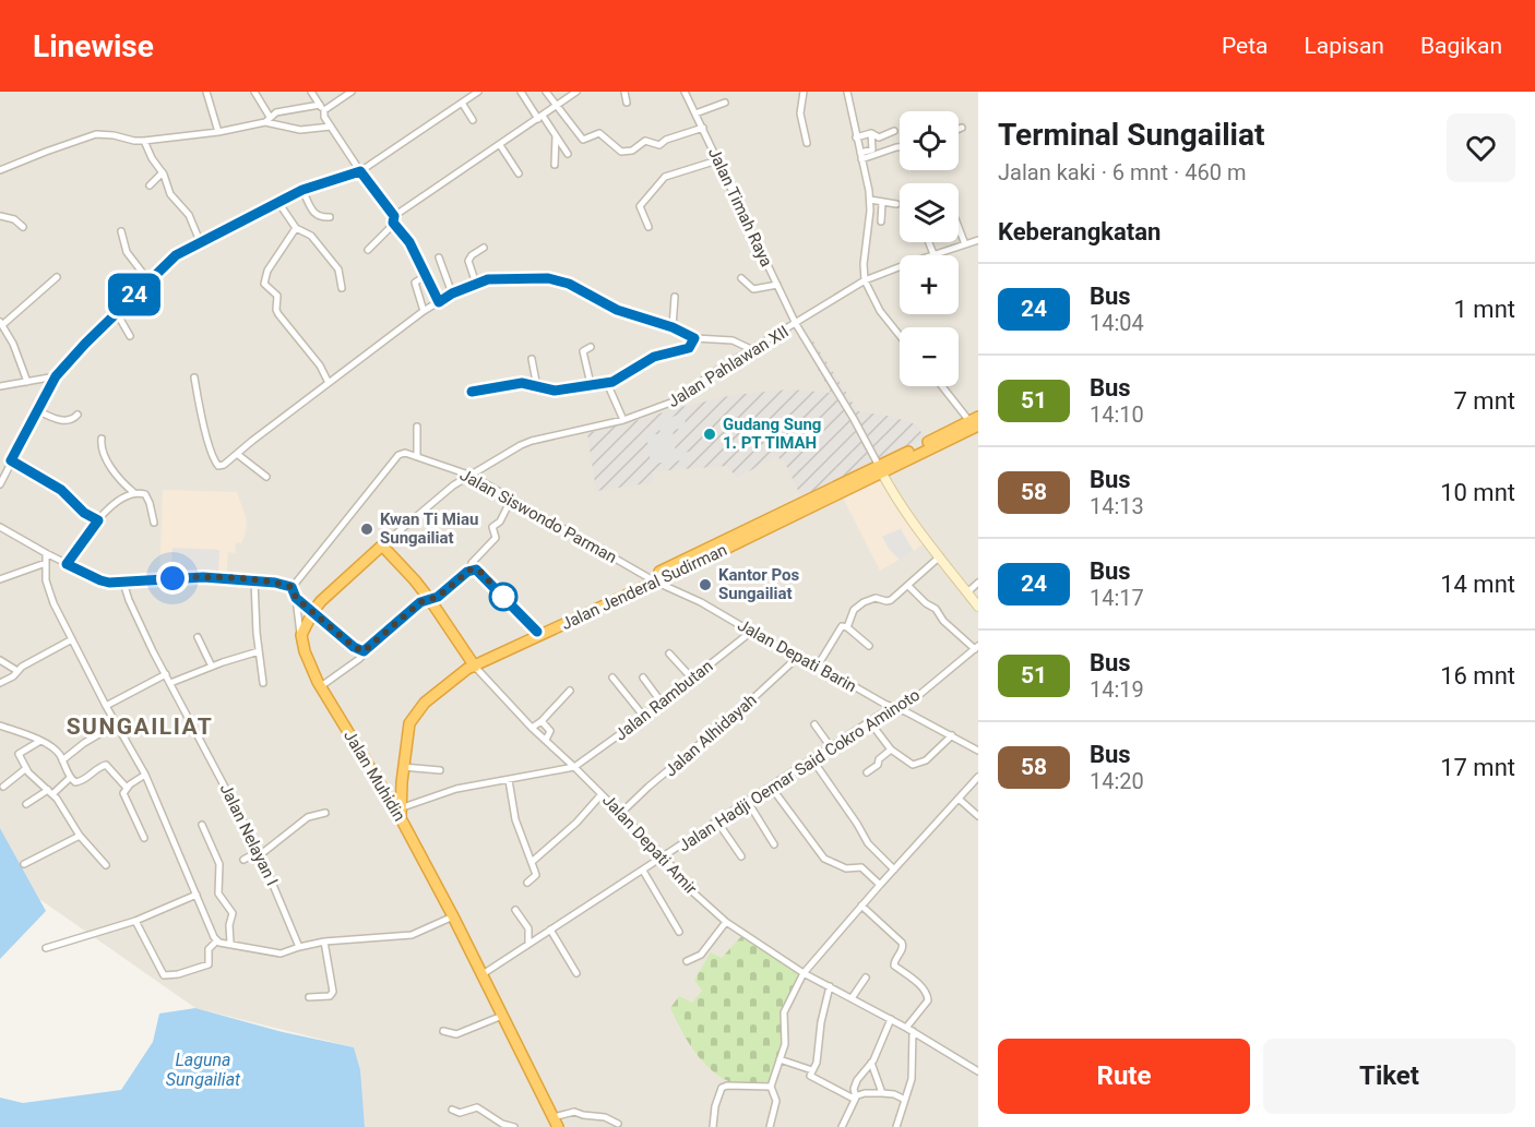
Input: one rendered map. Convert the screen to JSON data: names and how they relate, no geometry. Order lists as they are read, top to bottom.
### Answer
{
  "streets": {
    "highway": ["Jalan Jenderal Sudirman", "Jalan Muhidin", "Jalan Depati Amir"],
    "street": [
      "Jalan Timah Raya",
      "Jalan Pahlawan XII",
      "Jalan Siswondo Parman",
      "Jalan Depati Barin",
      "Jalan Rambutan",
      "Jalan Alhidayah",
      "Jalan Hadji Oemar Said Cokro Aminoto",
      "Jalan Nelayan I"
    ]
  },
  "crossings": [
    ["Jalan Timah Raya", "Jalan Pahlawan XII"],
    ["Jalan Timah Raya", "Jalan Jenderal Sudirman"],
    ["Jalan Pahlawan XII", "Jalan Siswondo Parman"],
    ["Jalan Siswondo Parman", "Jalan Jenderal Sudirman"],
    ["Jalan Siswondo Parman", "Jalan Depati Barin"],
    ["Jalan Jenderal Sudirman", "Jalan Depati Barin"],
    ["Jalan Jenderal Sudirman", "Jalan Muhidin"],
    ["Jalan Jenderal Sudirman", "Jalan Depati Amir"],
    ["Jalan Depati Barin", "Jalan Rambutan"],
    ["Jalan Depati Barin", "Jalan Alhidayah"],
    ["Jalan Depati Barin", "Jalan Hadji Oemar Said Cokro Aminoto"],
    ["Jalan Rambutan", "Jalan Depati Amir"],
    ["Jalan Alhidayah", "Jalan Depati Amir"],
    ["Jalan Hadji Oemar Said Cokro Aminoto", "Jalan Muhidin"],
    ["Jalan Hadji Oemar Said Cokro Aminoto", "Jalan Depati Amir"]
  ],
  "districts": ["SUNGAILIAT"],
  "water": ["Laguna Sungailiat"],
  "places": ["Gudang Sung 1. PT TIMAH", "Kwan Ti Miau Sungailiat", "Kantor Pos Sungailiat"],
  "lines": ["bus line 24"],
  "page": {
    "header": "Linewise",
    "nav": ["Peta", "Lapisan", "Bagikan"],
    "on_map": "24",
    "heading": [
      ["Terminal Sungailiat", "Jalan kaki · 6 mnt · 460 m"],
      "Keberangkatan"
    ],
    "map_buttons": ["+", "−"],
    "list": [
      {
        "mark": "24",
        "name": "Bus",
        "note": "14:04",
        "value": "1 mnt"
      },
      {
        "mark": "51",
        "name": "Bus",
        "note": "14:10",
        "value": "7 mnt"
      },
      {
        "mark": "58",
        "name": "Bus",
        "note": "14:13",
        "value": "10 mnt"
      },
      {
        "mark": "24",
        "name": "Bus",
        "note": "14:17",
        "value": "14 mnt"
      },
      {
        "mark": "51",
        "name": "Bus",
        "note": "14:19",
        "value": "16 mnt"
      },
      {
        "mark": "58",
        "name": "Bus",
        "note": "14:20",
        "value": "17 mnt"
      }
    ],
    "buttons": ["Rute", "Tiket"]
  }
}
